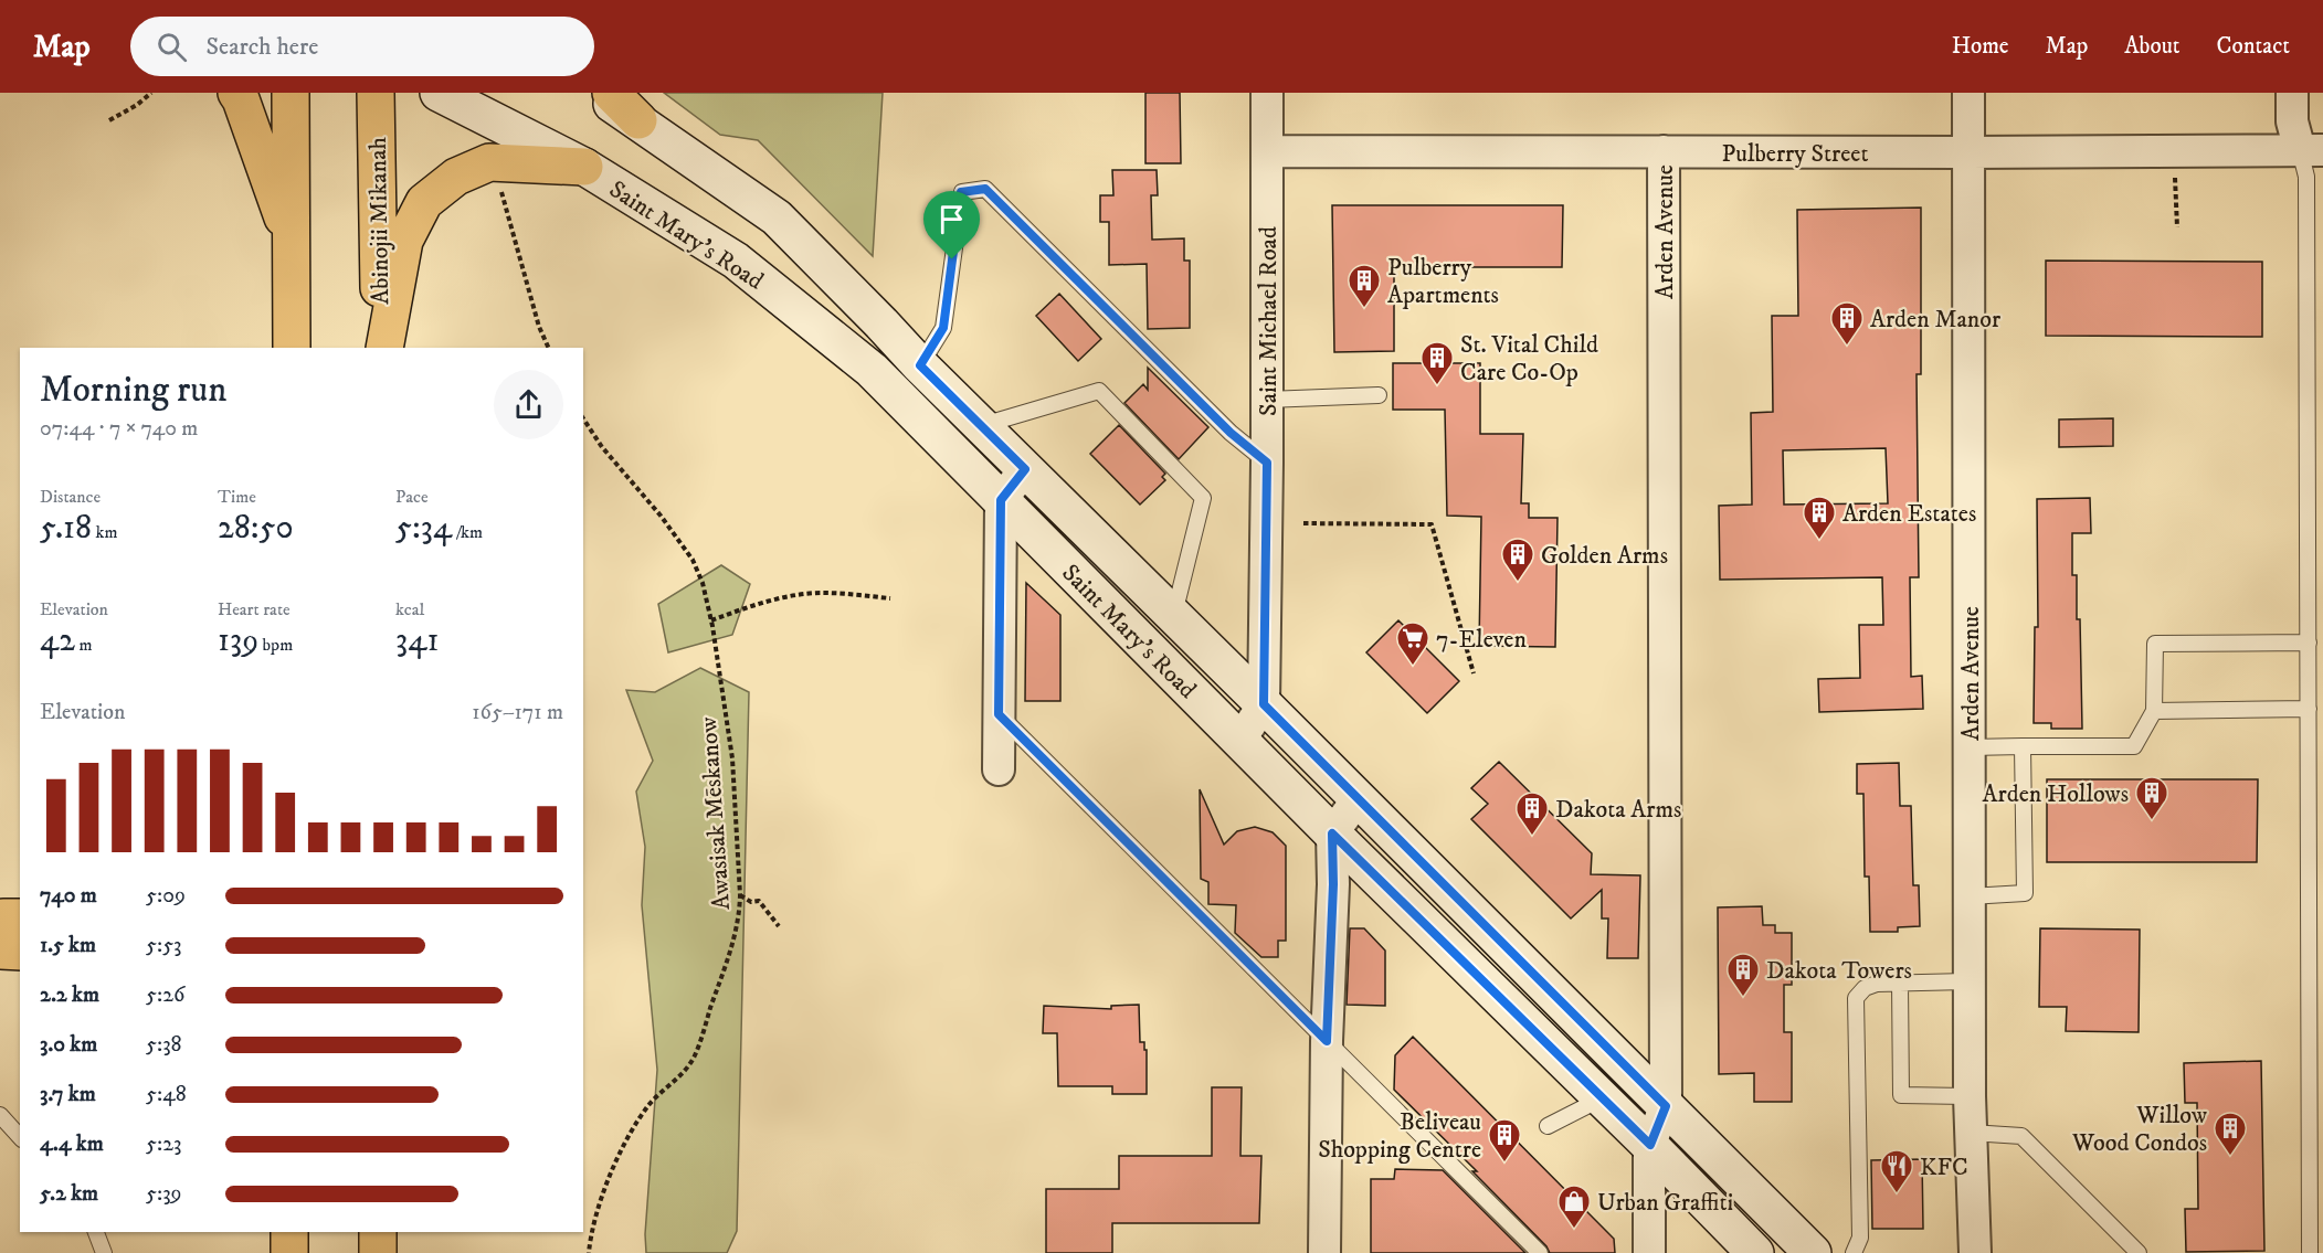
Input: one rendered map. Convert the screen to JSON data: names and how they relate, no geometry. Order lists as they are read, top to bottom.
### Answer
{
  "streets": {
    "main road": ["Abinojii Mikanah", "Saint Mary’s Road"],
    "street": ["Pulberry Street", "Arden Avenue", "Saint Michael Road"],
    "path": ["Awasisak Mēskanow"]
  },
  "crossings": [
    ["Pulberry Street", "Arden Avenue"],
    ["Pulberry Street", "Saint Michael Road"],
    ["Arden Avenue", "Saint Mary’s Road"],
    ["Saint Mary’s Road", "Saint Michael Road"]
  ],
  "places": {
    "building": [
      "Pulberry Apartments",
      "Arden Manor",
      "St. Vital Child Care Co-Op",
      "Arden Estates",
      "Golden Arms",
      "Arden Hollows",
      "Dakota Arms",
      "Dakota Towers",
      "Willow Wood Condos",
      "Beliveau Shopping Centre"
    ],
    "supermarket": ["7-Eleven"],
    "restaurant": ["KFC"],
    "shop": ["Urban Graffiti"]
  },
  "page": {
    "header": "Map",
    "search": "Search here",
    "nav": [
      "Home",
      "Map",
      "About",
      "Contact"
    ],
    "heading": ["Morning run", "07:44 · 7 × 740 m"],
    "stats": [
      ["Distance", "5.18 km"],
      ["Time", "28:50"],
      ["Pace", "5:34 /km"],
      ["Elevation", "42 m"],
      ["Heart rate", "139 bpm"],
      ["kcal", "341"]
    ],
    "chart": ["Elevation", "165–171 m"],
    "list": [
      {
        "name": "740 m",
        "note": "5:09"
      },
      {
        "name": "1.5 km",
        "note": "5:53"
      },
      {
        "name": "2.2 km",
        "note": "5:26"
      },
      {
        "name": "3.0 km",
        "note": "5:38"
      },
      {
        "name": "3.7 km",
        "note": "5:48"
      },
      {
        "name": "4.4 km",
        "note": "5:23"
      },
      {
        "name": "5.2 km",
        "note": "5:39"
      }
    ]
  }
}
